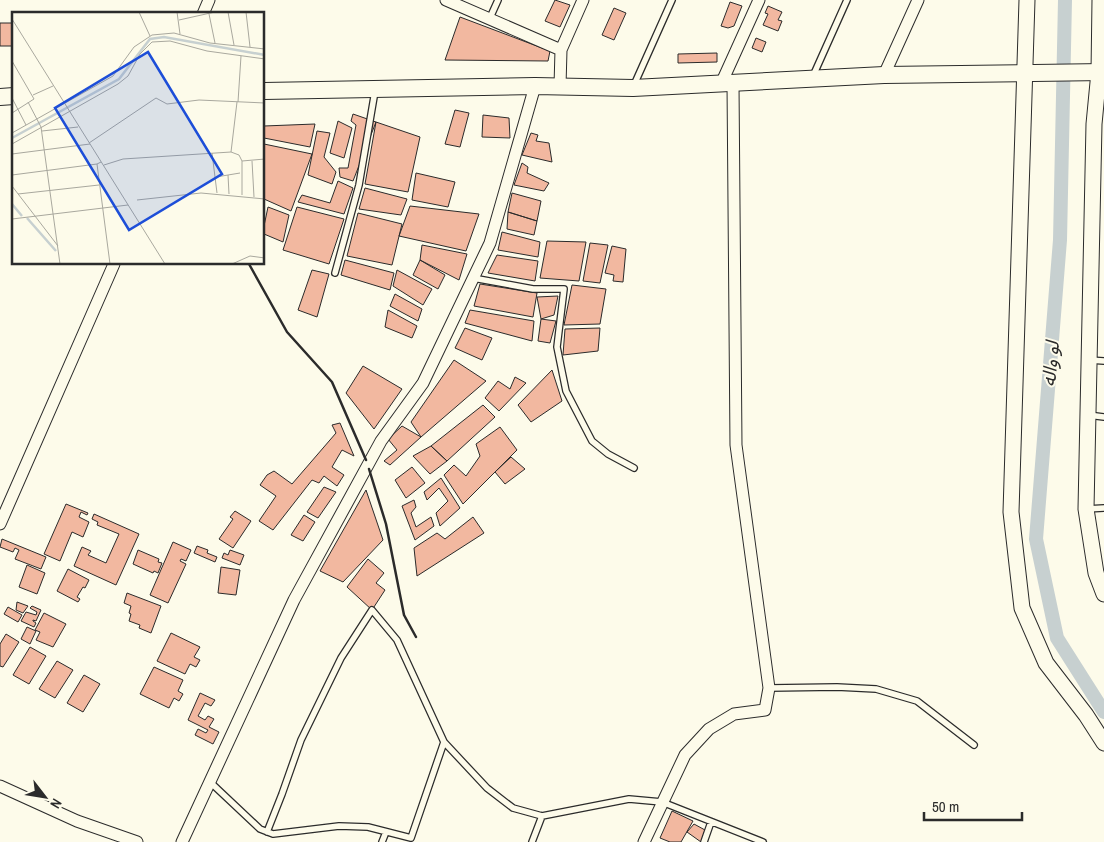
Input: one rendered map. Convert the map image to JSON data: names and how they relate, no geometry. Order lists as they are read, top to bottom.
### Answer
{
  "water": ["لو واله"],
  "scale_bar": "50 m",
  "north": "bottom right"
}
